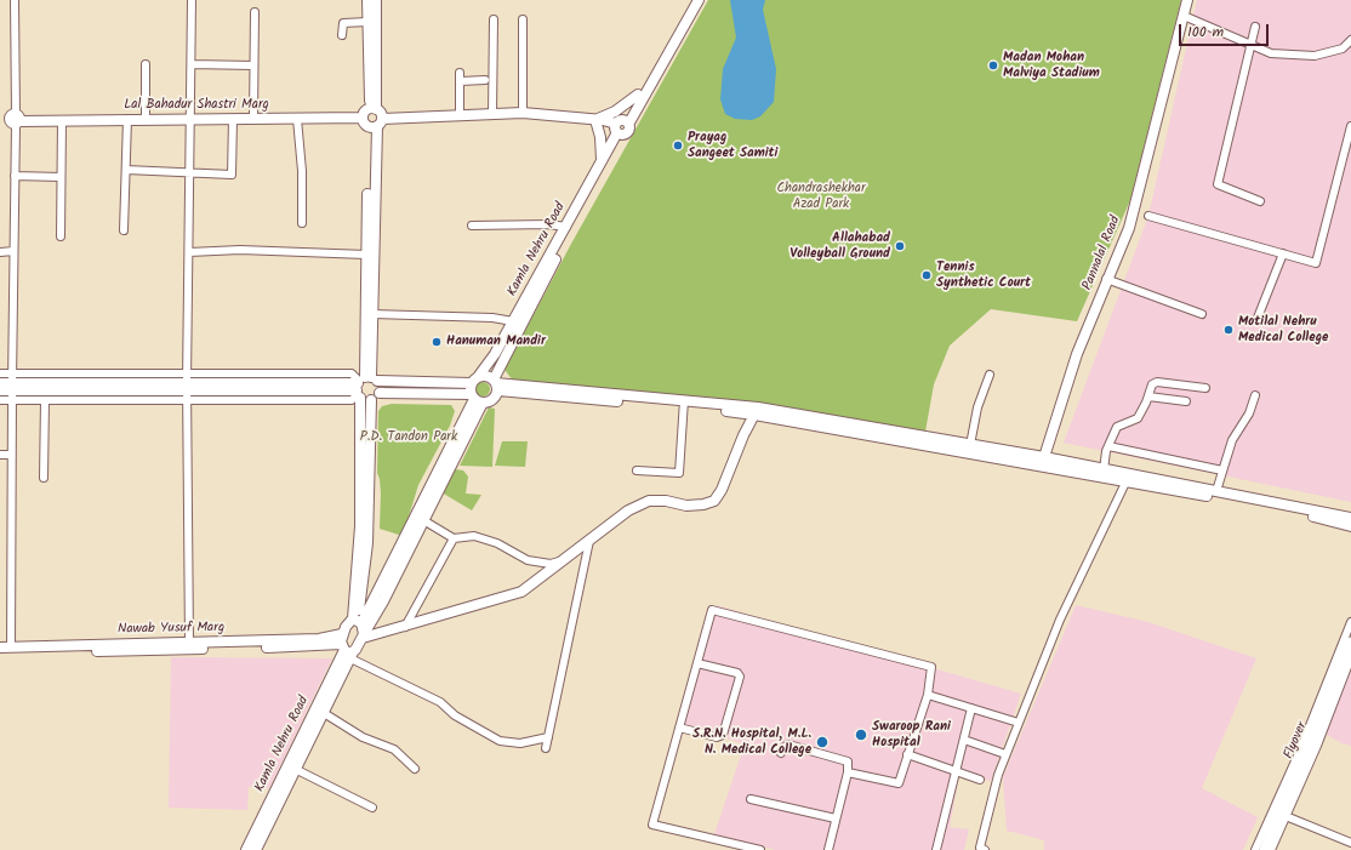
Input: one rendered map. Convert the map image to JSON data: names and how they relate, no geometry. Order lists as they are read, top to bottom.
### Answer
{
  "streets": {
    "main road": [
      "Lal Bahadur Shastri Marg",
      "Kamla Nehru Road",
      "Pannalal Road",
      "Nawab Yusuf Marg",
      "Flyover"
    ]
  },
  "crossings": [
    ["Kamla Nehru Road", "Nawab Yusuf Marg"]
  ],
  "parks": ["Chandrashekhar Azad Park", "P.D. Tandon Park"],
  "places": [
    "Madan Mohan Malviya Stadium",
    "Prayag Sangeet Samiti",
    "Allahabad Volleyball Ground",
    "Tennis Synthetic Court",
    "Motilal Nehru Medical College",
    "Hanuman Mandir",
    "Swaroop Rani Hospital",
    "S.R.N. Hospital, M.L. N. Medical College"
  ],
  "scale_bar": "100 m"
}
